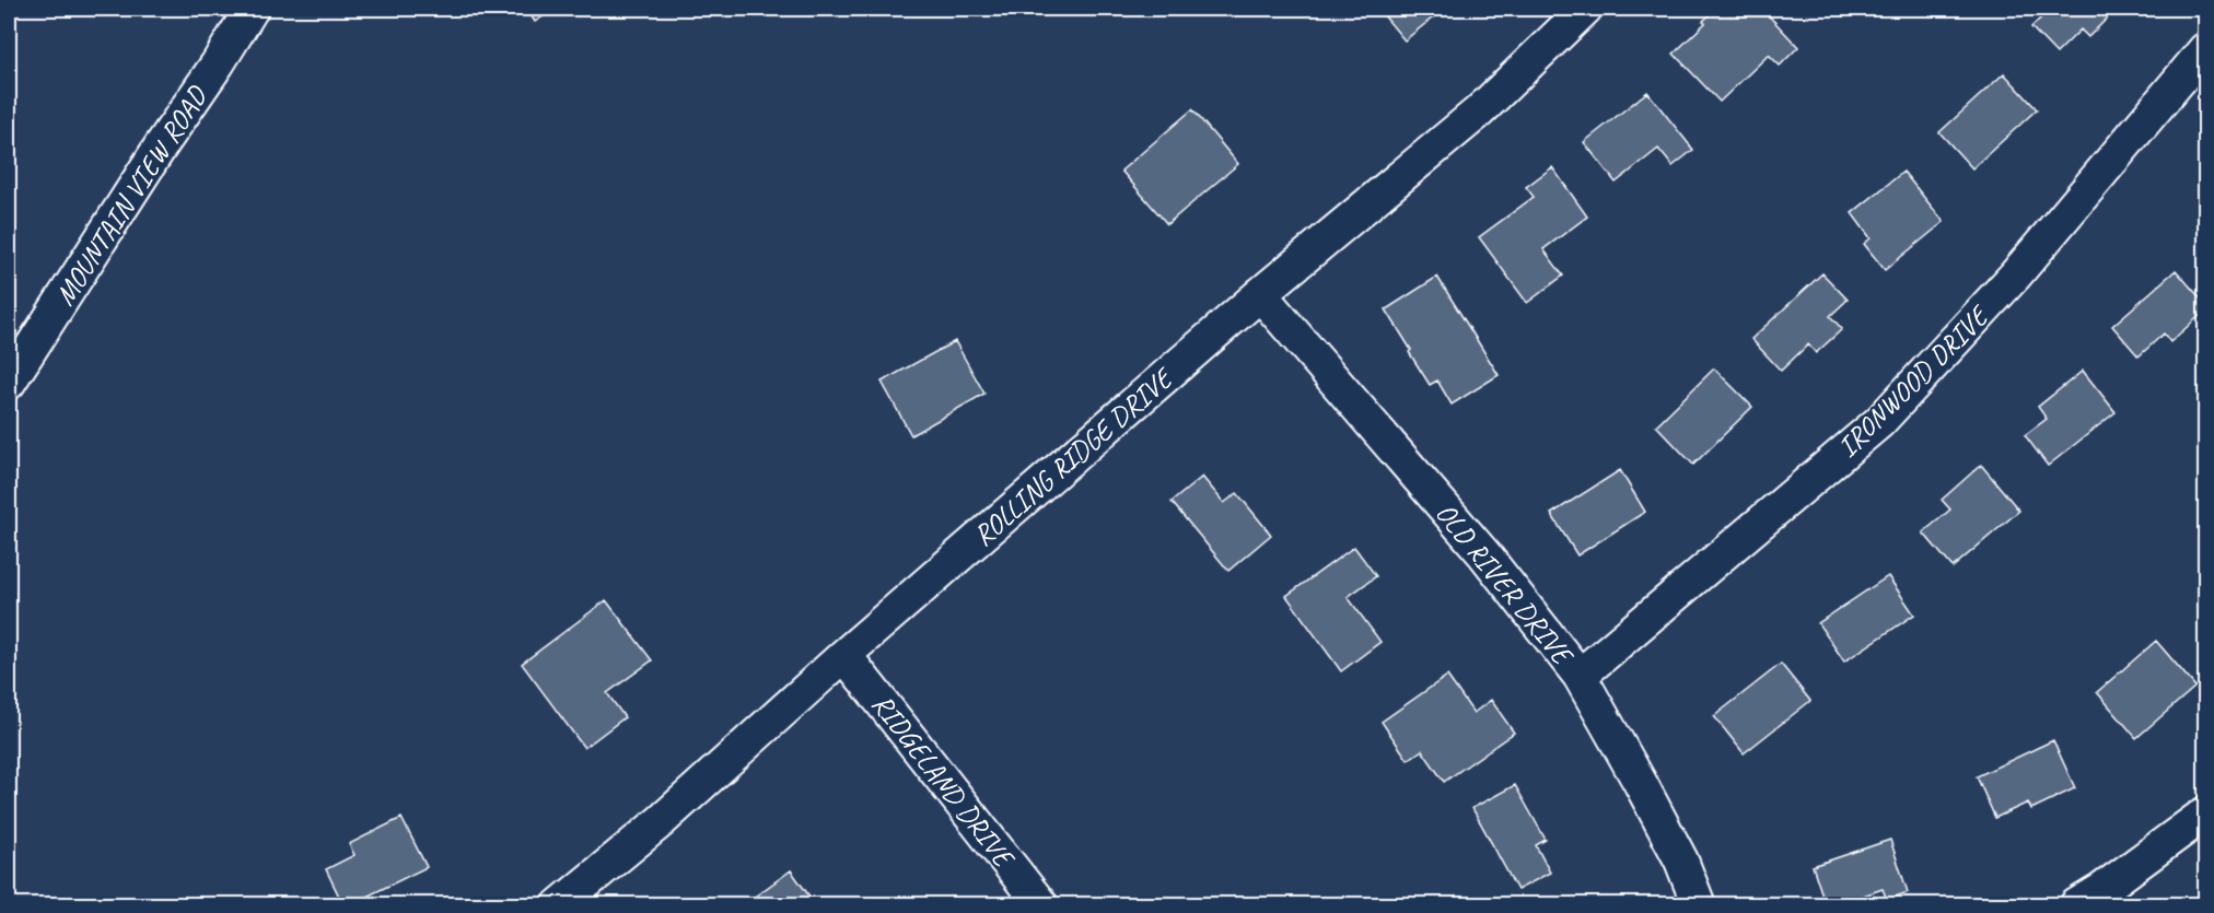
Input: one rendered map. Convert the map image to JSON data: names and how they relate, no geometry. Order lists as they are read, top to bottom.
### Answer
{
  "streets": {
    "street": [
      "MOUNTAIN VIEW ROAD",
      "IRONWOOD DRIVE",
      "ROLLING RIDGE DRIVE",
      "OLD RIVER DRIVE",
      "RIDGELAND DRIVE"
    ]
  },
  "crossings": [
    ["IRONWOOD DRIVE", "OLD RIVER DRIVE"],
    ["ROLLING RIDGE DRIVE", "OLD RIVER DRIVE"],
    ["ROLLING RIDGE DRIVE", "RIDGELAND DRIVE"]
  ]
}
